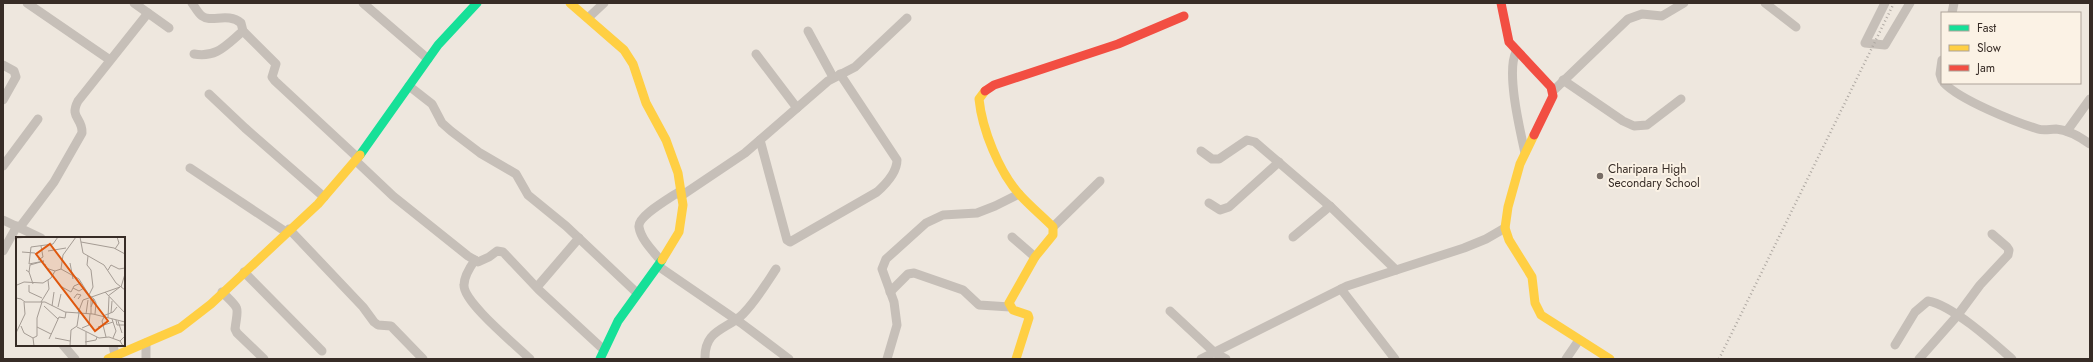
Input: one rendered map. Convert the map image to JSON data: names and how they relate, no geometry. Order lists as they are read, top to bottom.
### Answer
{
  "places": ["Charipara High Secondary School"],
  "legend": ["Fast", "Slow", "Jam"]
}
